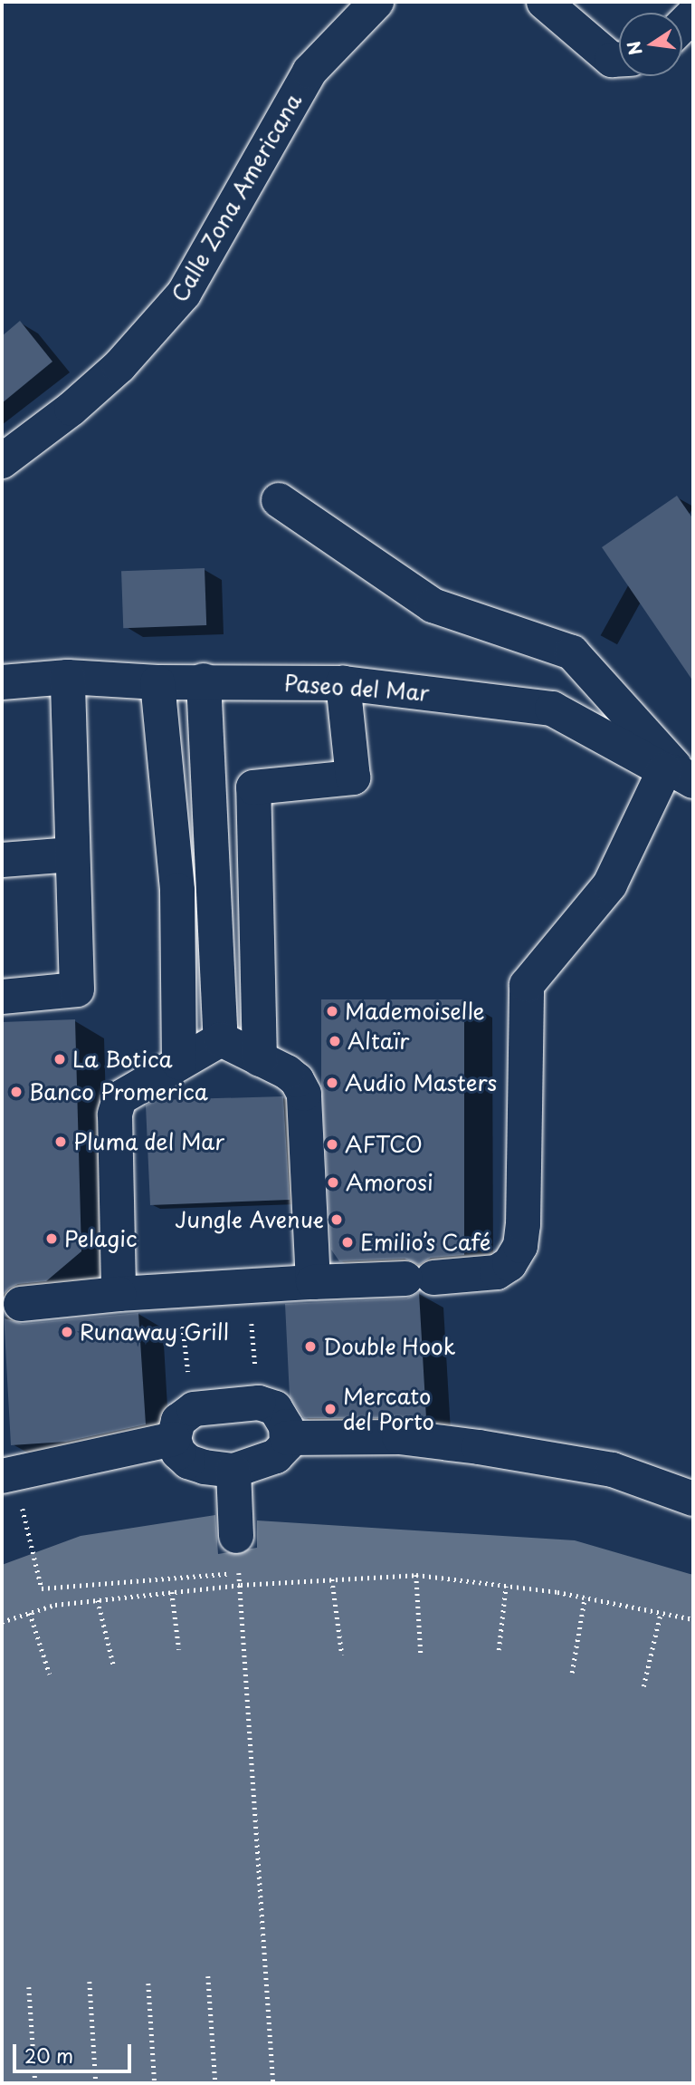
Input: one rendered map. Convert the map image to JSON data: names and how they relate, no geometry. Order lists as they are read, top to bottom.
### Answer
{
  "streets": {
    "street": ["Calle Zona Americana", "Paseo del Mar"]
  },
  "places": [
    "Mademoiselle",
    "Altaïr",
    "La Botica",
    "Audio Masters",
    "Banco Promerica",
    "Pluma del Mar",
    "AFTCO",
    "Amorosi",
    "Jungle Avenue",
    "Pelagic",
    "Emilio’s Café",
    "Runaway Grill",
    "Double Hook",
    "Mercato del Porto"
  ],
  "scale_bar": "20 m",
  "north": "left"
}
